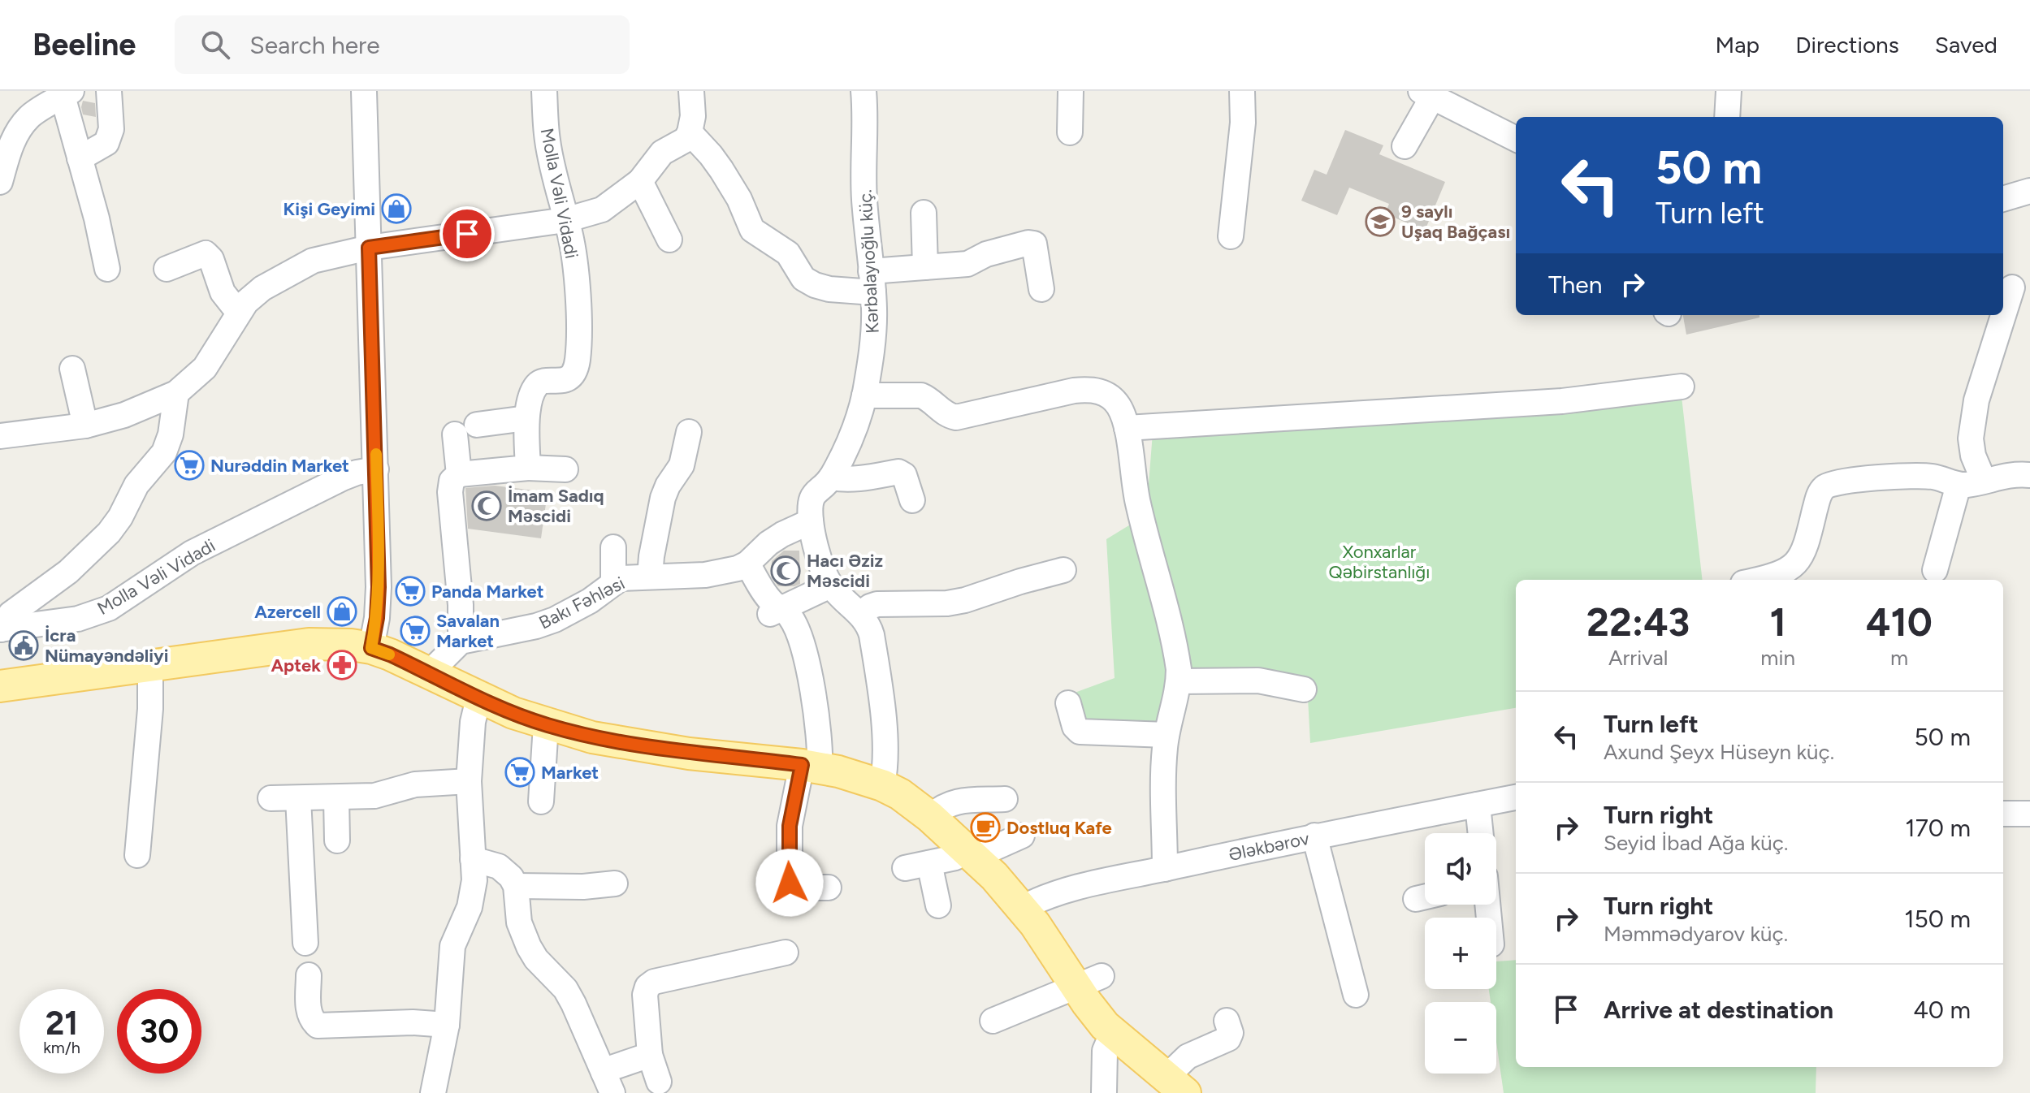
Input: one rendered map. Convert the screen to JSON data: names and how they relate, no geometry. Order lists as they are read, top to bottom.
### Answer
{
  "streets": {
    "street": [
      "Molla Vəli Vidadi",
      "Kərbalayıoğlu küç.",
      "Bakı Fəhləsi",
      "Ələkbərov"
    ]
  },
  "crossings": [
    ["Kərbalayıoğlu küç.", "Bakı Fəhləsi"]
  ],
  "parks": ["Xonxarlar Qəbirstanlığı"],
  "places": {
    "shop": ["Kişi Geyimi", "Azercell"],
    "school or university": ["9 saylı Uşaq Bağçası"],
    "supermarket": [
      "Nurəddin Market",
      "Panda Market",
      "Savalan Market",
      "Market"
    ],
    "mosque": ["İmam Sadıq Məscidi", "Hacı Əziz Məscidi"],
    "public building": ["İcra Nümayəndəliyi"],
    "pharmacy": ["Aptek"],
    "cafe": ["Dostluq Kafe"]
  },
  "page": {
    "header": "Beeline",
    "search": "Search here",
    "nav": ["Map", "Directions", "Saved"],
    "turn": ["50 m", "Turn left"],
    "then": "Then",
    "eta": [
      "22:43",
      "Arrival",
      "1",
      "min",
      "410",
      "m"
    ],
    "list": [
      {
        "name": "Turn left",
        "note": "Axund Şeyx Hüseyn küç.",
        "value": "50 m"
      },
      {
        "name": "Turn right",
        "note": "Seyid İbad Ağa küç.",
        "value": "170 m"
      },
      {
        "name": "Turn right",
        "note": "Məmmədyarov küç.",
        "value": "150 m"
      },
      {
        "name": "Arrive at destination",
        "value": "40 m"
      }
    ],
    "map_buttons": ["+", "−"],
    "speed": "21 km/h",
    "limit": "30"
  }
}
